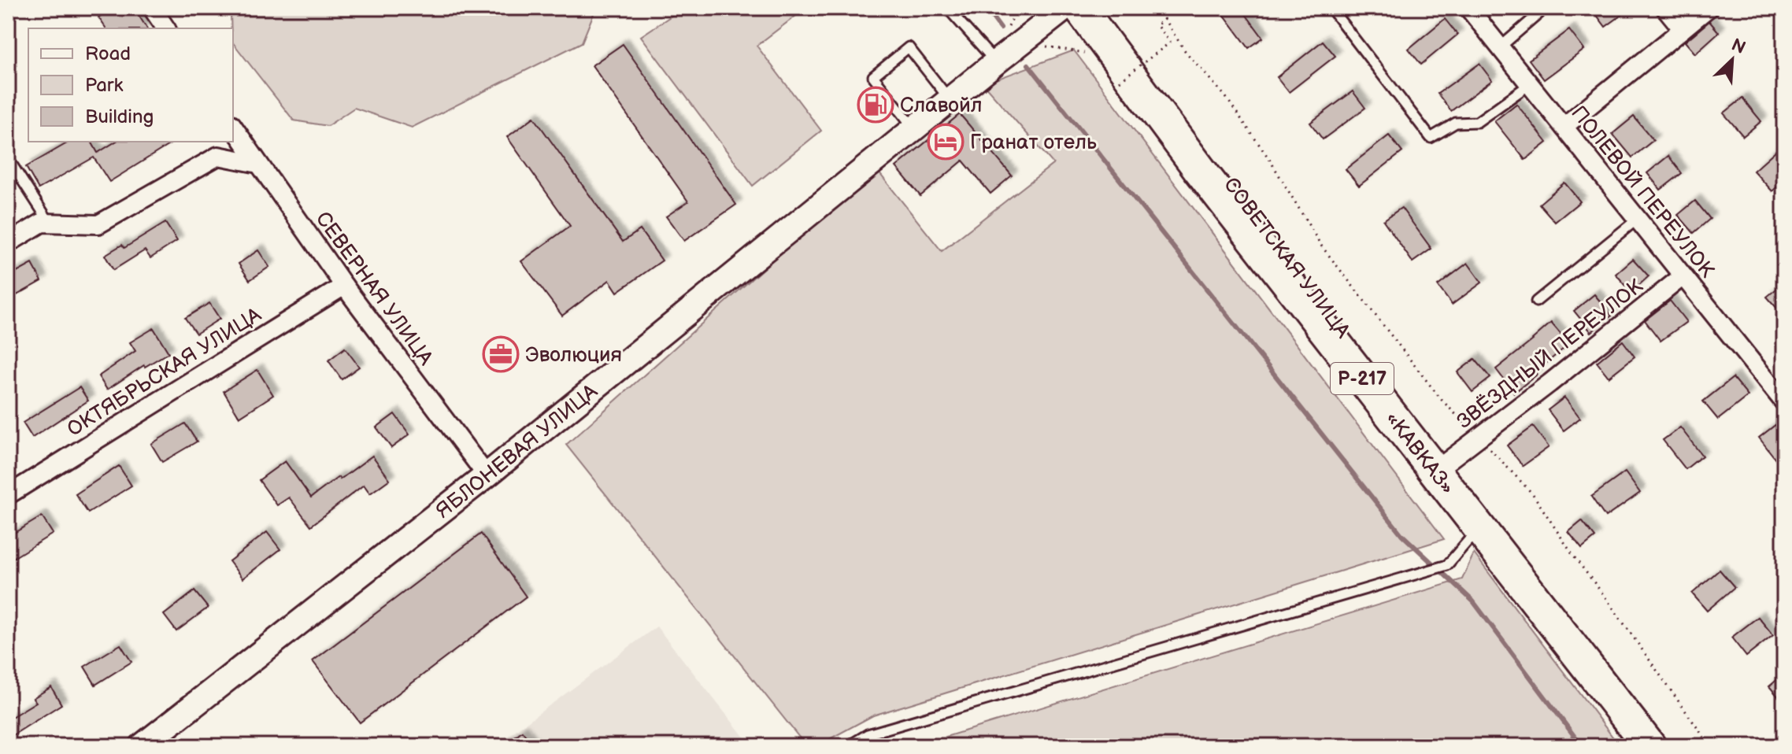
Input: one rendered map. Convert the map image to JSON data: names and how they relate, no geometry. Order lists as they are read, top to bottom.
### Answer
{
  "streets": {
    "highway": ["СОВЕТСКАЯ УЛИЦА", "Р-217", "«КАВКАЗ»"],
    "street": [
      "ПОЛЕВОЙ ПЕРЕУЛОК",
      "СЕВЕРНАЯ УЛИЦА",
      "ЗВЁЗДНЫЙ ПЕРЕУЛОК",
      "ОКТЯБРЬСКАЯ УЛИЦА",
      "ЯБЛОНЕВАЯ УЛИЦА"
    ]
  },
  "crossings": [
    ["ПОЛЕВОЙ ПЕРЕУЛОК", "ЗВЁЗДНЫЙ ПЕРЕУЛОК"],
    ["СОВЕТСКАЯ УЛИЦА", "ЗВЁЗДНЫЙ ПЕРЕУЛОК"],
    ["СОВЕТСКАЯ УЛИЦА", "«КАВКАЗ»"],
    ["СЕВЕРНАЯ УЛИЦА", "ОКТЯБРЬСКАЯ УЛИЦА"],
    ["СЕВЕРНАЯ УЛИЦА", "ЯБЛОНЕВАЯ УЛИЦА"]
  ],
  "places": {
    "fuel station": ["Славойл"],
    "hotel": ["Гранат отель"],
    "office": ["Эволюция"]
  },
  "legend": ["Road", "Park", "Building"],
  "north": "top right"
}
